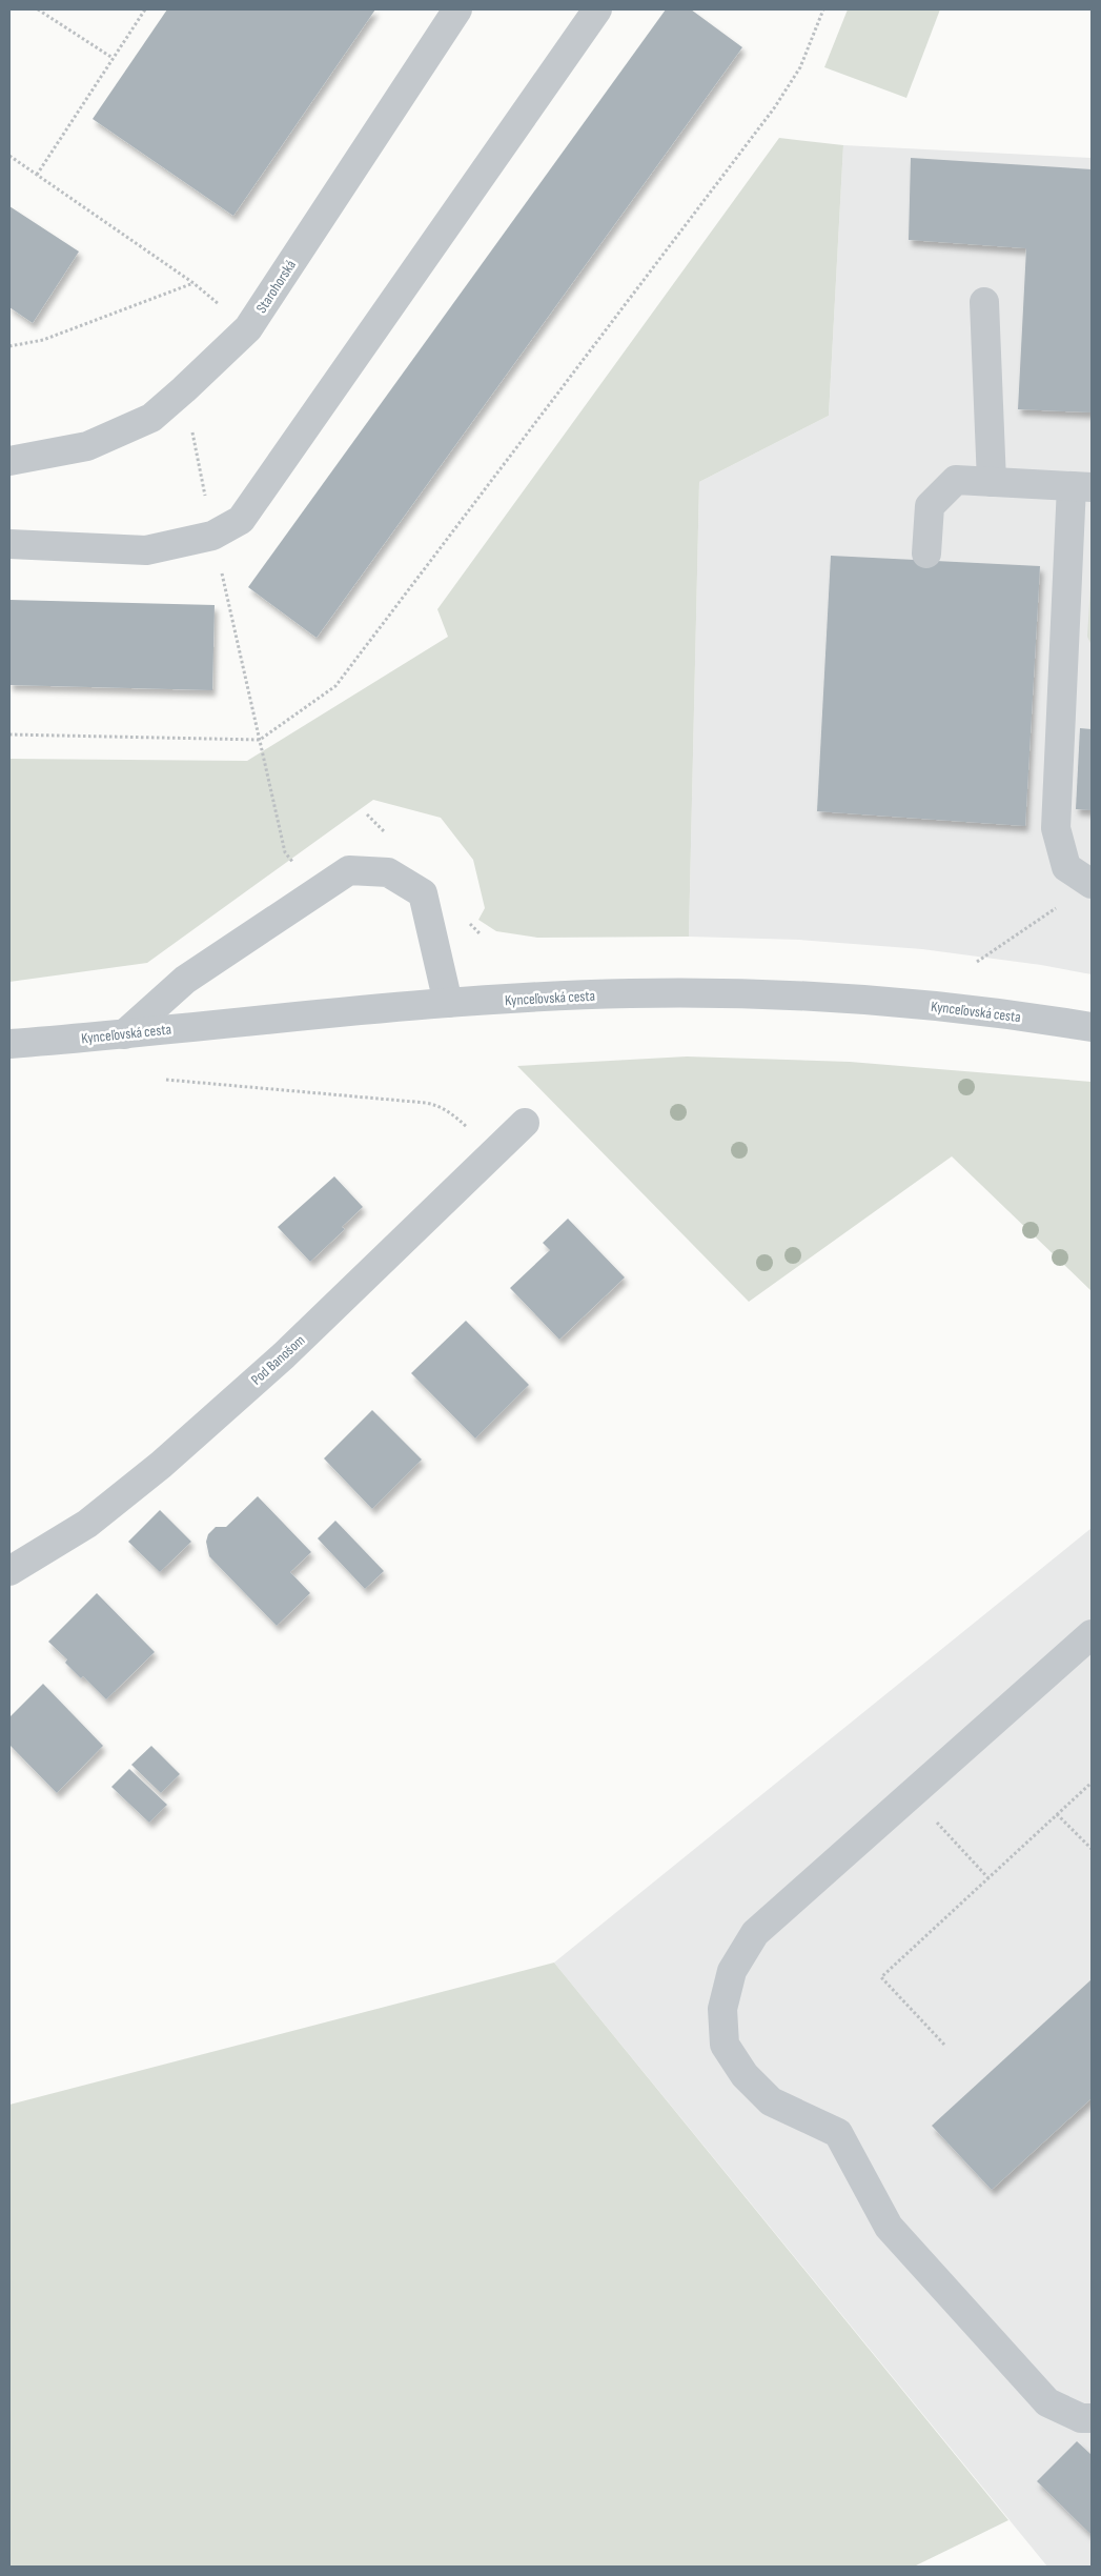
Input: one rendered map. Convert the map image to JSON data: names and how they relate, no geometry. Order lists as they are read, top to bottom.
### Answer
{
  "streets": {
    "street": ["Starohorská", "Kynceľovská cesta", "Pod Banošom"]
  }
}
